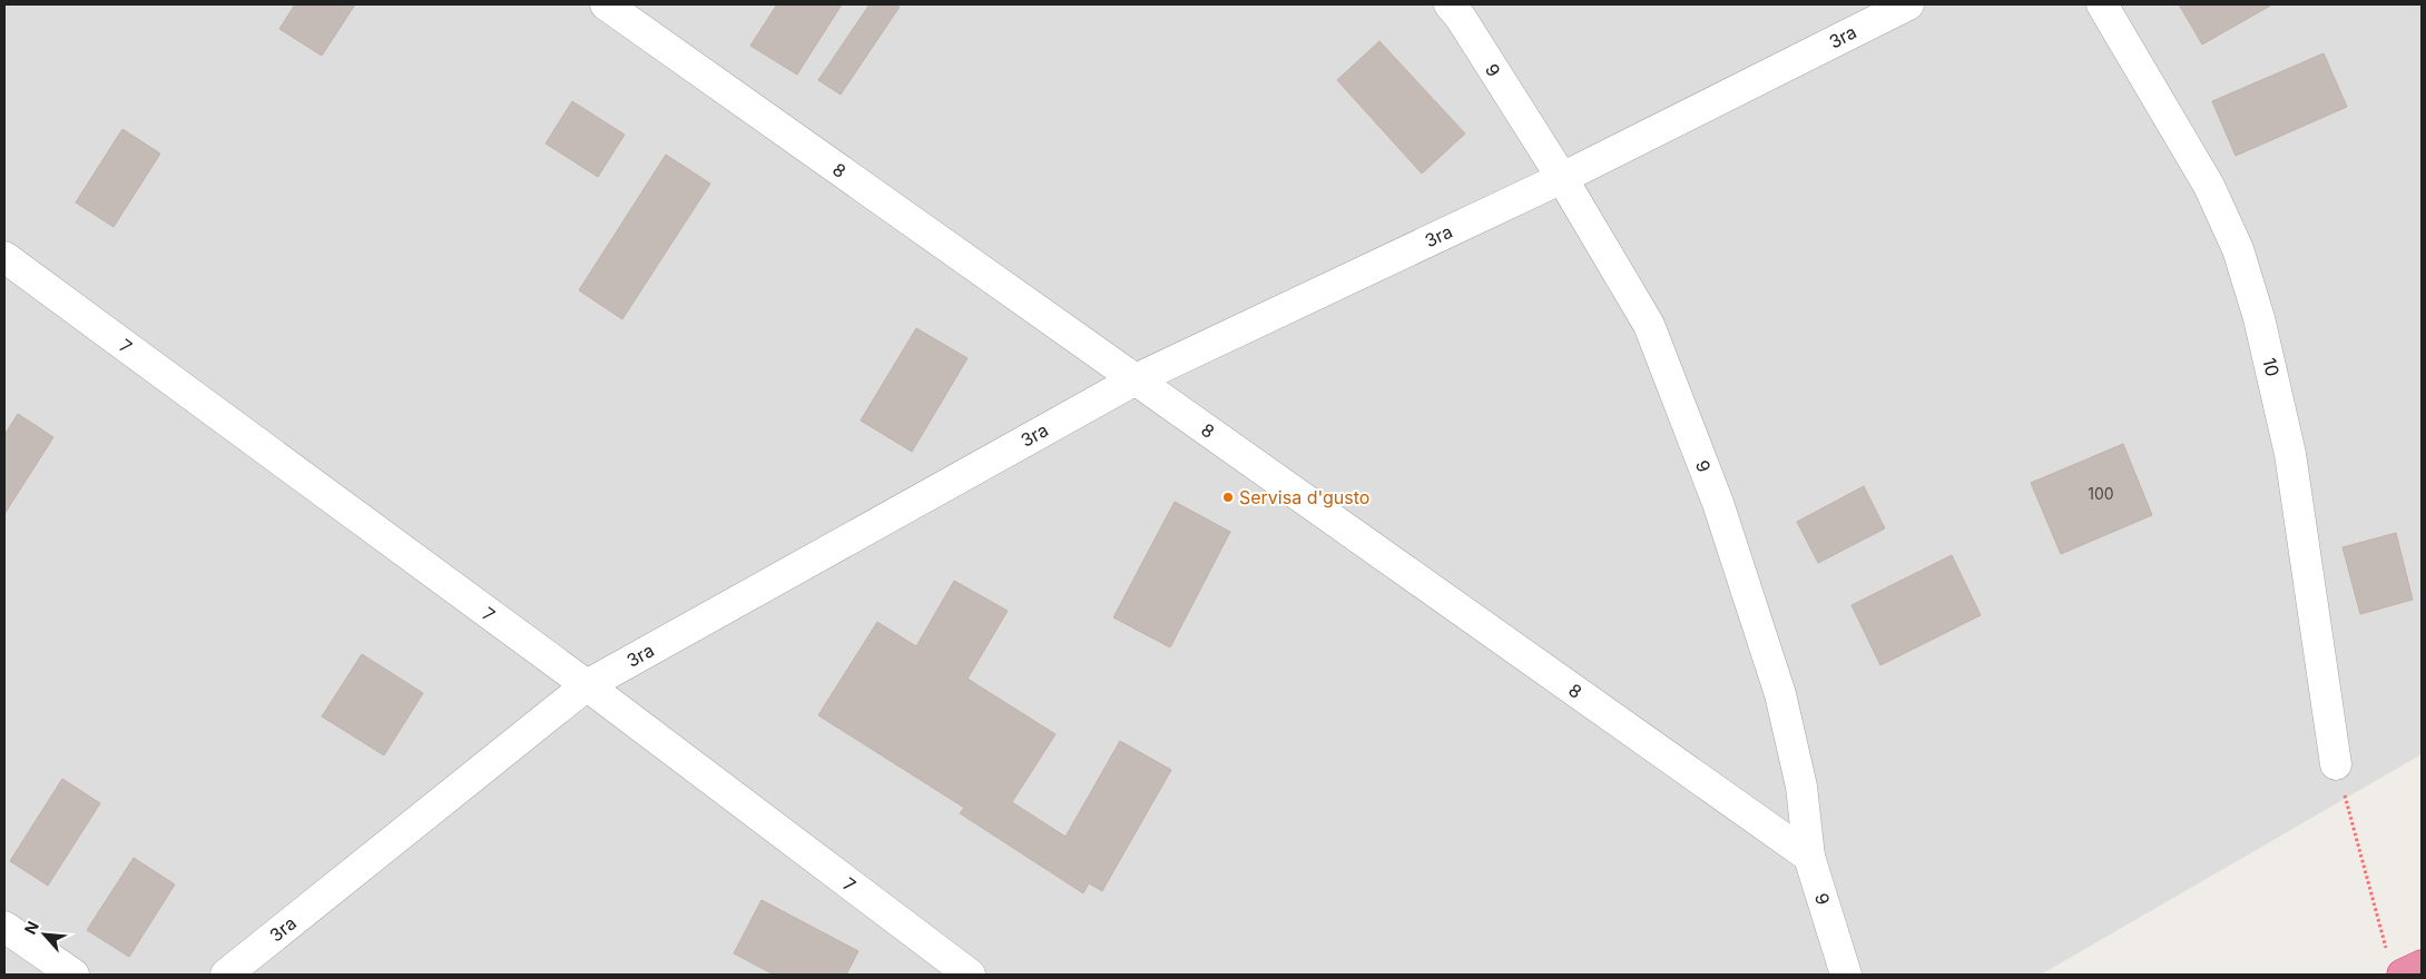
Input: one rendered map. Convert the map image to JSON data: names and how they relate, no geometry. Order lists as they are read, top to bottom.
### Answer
{
  "streets": {
    "street": [
      "3ra",
      "9",
      "8",
      "7",
      "10"
    ]
  },
  "crossings": [
    ["3ra", "9"],
    ["3ra", "8"],
    ["3ra", "7"],
    ["9", "8"]
  ],
  "places": ["Servisa d'gusto"],
  "house_numbers": ["100"],
  "north": "top left"
}
